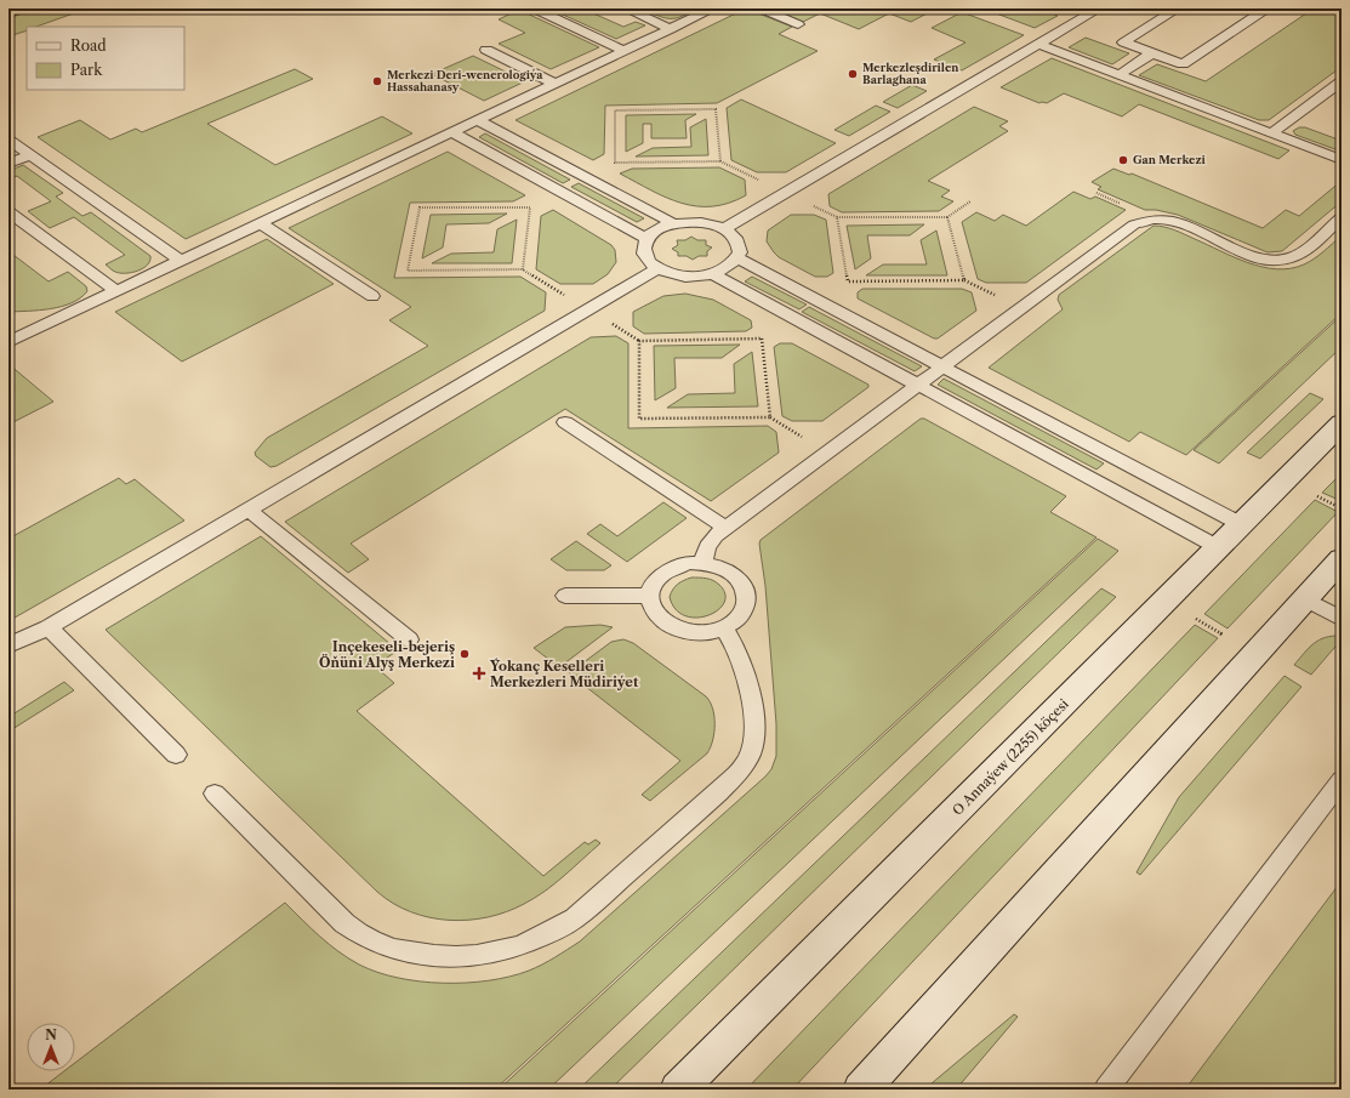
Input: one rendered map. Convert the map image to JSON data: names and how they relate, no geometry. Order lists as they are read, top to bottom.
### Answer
{
  "streets": {
    "main road": ["O Annaýew (2255) köçesi"]
  },
  "places": {
    "other": [
      "Merkezleşdirilen Barlaghana",
      "Merkezi Deri-wenerologiýa Hassahanasy",
      "Gan Merkezi",
      "Inçekeseli-bejeriş Öňüni Alyş Merkezi"
    ],
    "health": ["Ýokanç Keselleri Merkezleri Müdiriýet"]
  },
  "legend": ["Road", "Park"],
  "north": "top"
}
